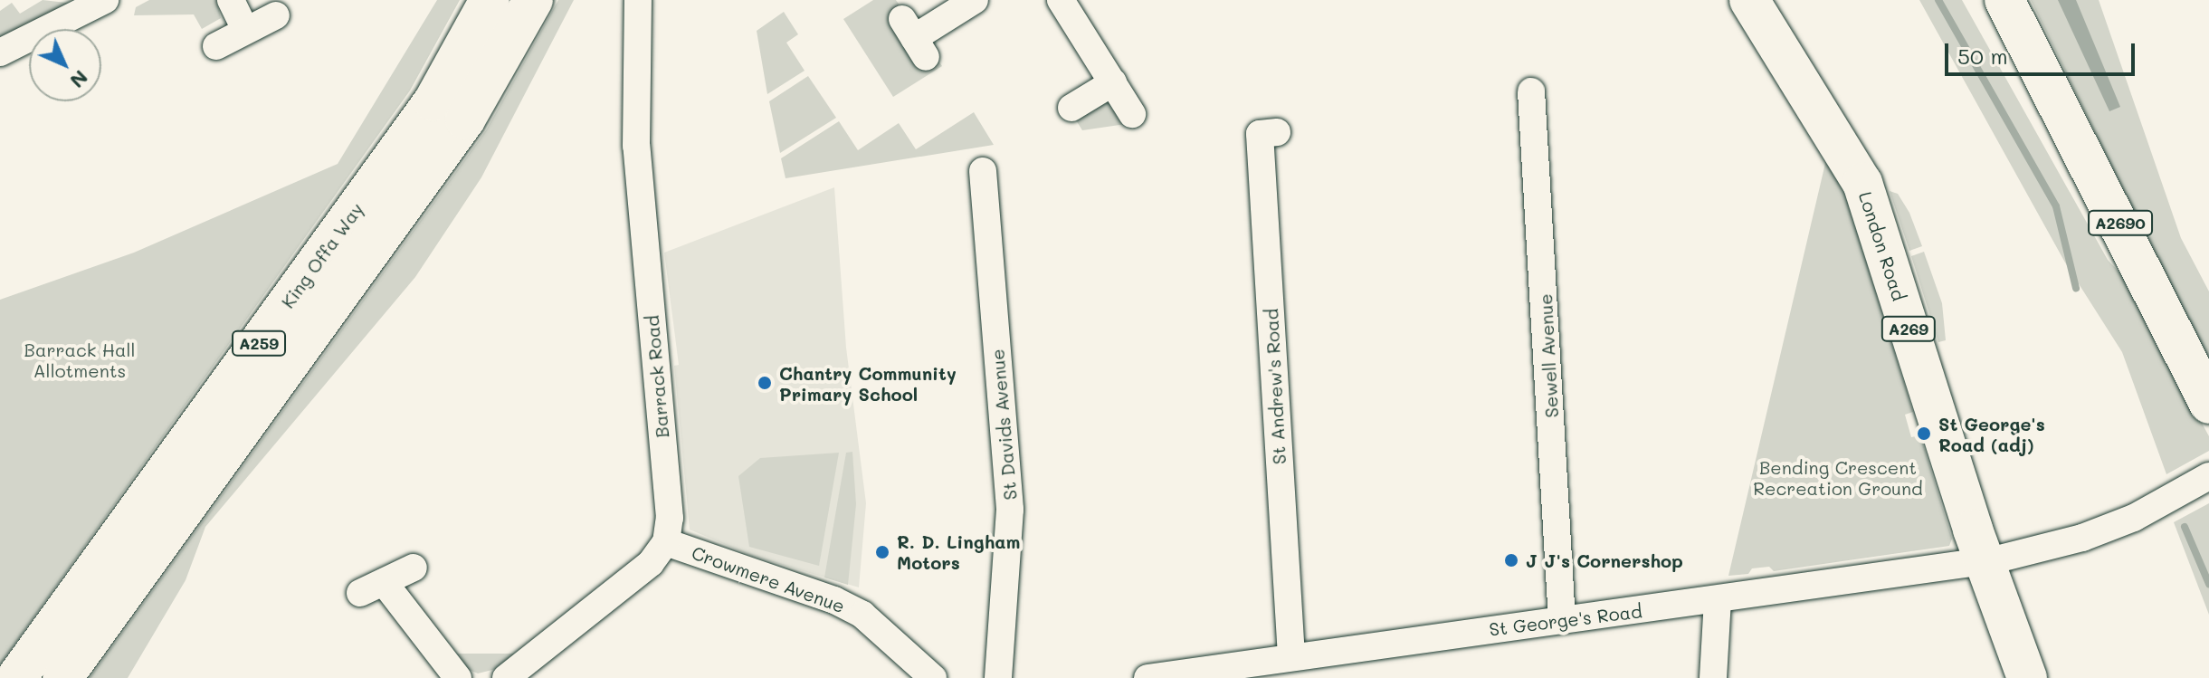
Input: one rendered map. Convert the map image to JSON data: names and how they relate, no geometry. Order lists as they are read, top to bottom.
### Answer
{
  "streets": {
    "main road": [
      "A2690",
      "London Road",
      "King Offa Way",
      "A269",
      "A259"
    ],
    "street": [
      "Sewell Avenue",
      "Barrack Road",
      "St Andrew's Road",
      "St Davids Avenue",
      "Crowmere Avenue",
      "St George's Road"
    ]
  },
  "crossings": [
    ["London Road", "St George's Road"],
    ["Sewell Avenue", "St George's Road"],
    ["Barrack Road", "Crowmere Avenue"],
    ["St Andrew's Road", "St George's Road"]
  ],
  "parks": ["Barrack Hall Allotments", "Bending Crescent Recreation Ground"],
  "places": [
    "Chantry Community Primary School",
    "St George's Road (adj)",
    "R. D. Lingham Motors",
    "J J's Cornershop"
  ],
  "scale_bar": "50 m",
  "north": "bottom right"
}
